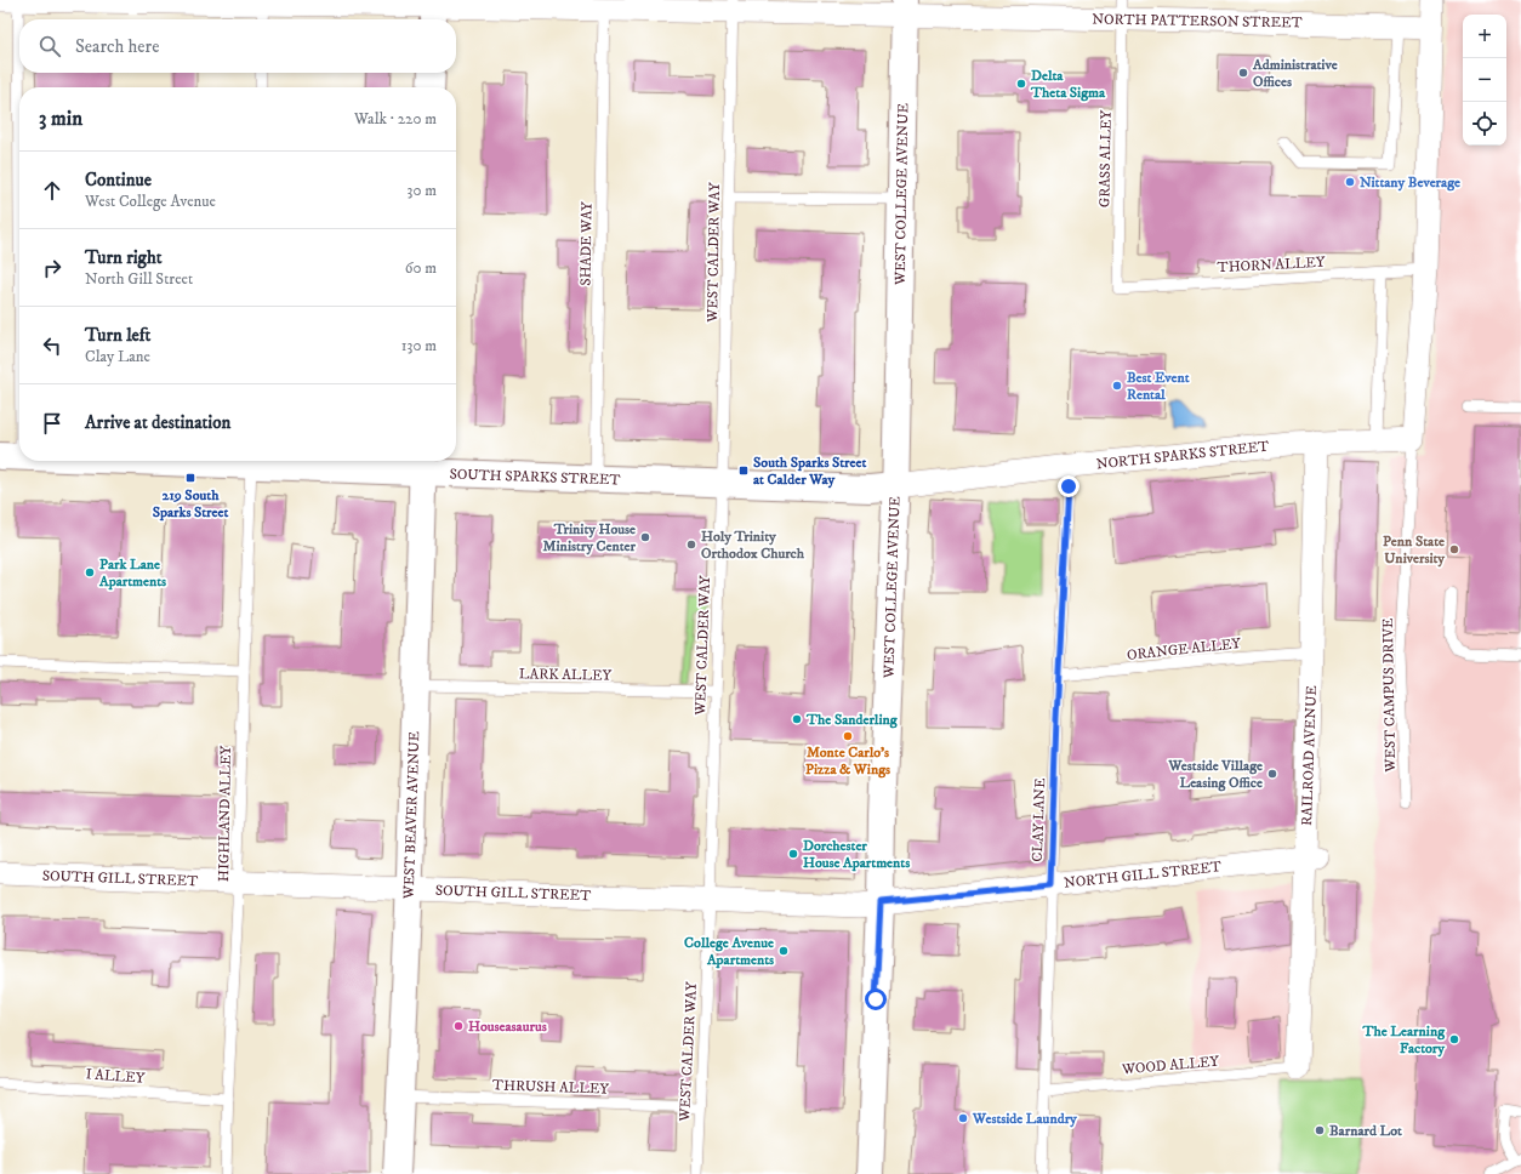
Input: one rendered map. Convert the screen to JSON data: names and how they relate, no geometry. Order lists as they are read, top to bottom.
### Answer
{
  "streets": {
    "main road": ["WEST COLLEGE AVENUE", "SOUTH SPARKS STREET", "WEST BEAVER AVENUE"],
    "street": [
      "NORTH PATTERSON STREET",
      "NORTH SPARKS STREET",
      "RAILROAD AVENUE",
      "NORTH GILL STREET",
      "SOUTH GILL STREET"
    ],
    "lane": [
      "GRASS ALLEY",
      "SHADE WAY",
      "WEST CALDER WAY",
      "THORN ALLEY",
      "ORANGE ALLEY",
      "LARK ALLEY",
      "WEST CAMPUS DRIVE",
      "HIGHLAND ALLEY",
      "CLAY LANE",
      "WOOD ALLEY",
      "I ALLEY",
      "THRUSH ALLEY"
    ]
  },
  "crossings": [
    ["NORTH PATTERSON STREET", "GRASS ALLEY"],
    ["NORTH PATTERSON STREET", "WEST COLLEGE AVENUE"],
    ["NORTH PATTERSON STREET", "SHADE WAY"],
    ["NORTH PATTERSON STREET", "WEST CALDER WAY"],
    ["GRASS ALLEY", "THORN ALLEY"],
    ["WEST COLLEGE AVENUE", "NORTH SPARKS STREET"],
    ["WEST COLLEGE AVENUE", "SOUTH SPARKS STREET"],
    ["WEST COLLEGE AVENUE", "NORTH GILL STREET"],
    ["WEST COLLEGE AVENUE", "SOUTH GILL STREET"],
    ["SHADE WAY", "SOUTH SPARKS STREET"],
    ["WEST CALDER WAY", "SOUTH SPARKS STREET"],
    ["WEST CALDER WAY", "LARK ALLEY"],
    ["WEST CALDER WAY", "SOUTH GILL STREET"],
    ["WEST CALDER WAY", "THRUSH ALLEY"],
    ["NORTH SPARKS STREET", "SOUTH SPARKS STREET"],
    ["NORTH SPARKS STREET", "WEST CAMPUS DRIVE"],
    ["NORTH SPARKS STREET", "RAILROAD AVENUE"],
    ["NORTH SPARKS STREET", "CLAY LANE"],
    ["SOUTH SPARKS STREET", "HIGHLAND ALLEY"],
    ["SOUTH SPARKS STREET", "WEST BEAVER AVENUE"],
    ["ORANGE ALLEY", "RAILROAD AVENUE"],
    ["ORANGE ALLEY", "CLAY LANE"],
    ["LARK ALLEY", "WEST BEAVER AVENUE"],
    ["RAILROAD AVENUE", "NORTH GILL STREET"],
    ["RAILROAD AVENUE", "WOOD ALLEY"],
    ["HIGHLAND ALLEY", "SOUTH GILL STREET"],
    ["HIGHLAND ALLEY", "I ALLEY"],
    ["WEST BEAVER AVENUE", "SOUTH GILL STREET"],
    ["WEST BEAVER AVENUE", "THRUSH ALLEY"],
    ["CLAY LANE", "NORTH GILL STREET"],
    ["CLAY LANE", "WOOD ALLEY"],
    ["NORTH GILL STREET", "SOUTH GILL STREET"]
  ],
  "places": {
    "other": [
      "Administrative Offices",
      "Delta Theta Sigma",
      "Nittany Beverage",
      "Best Event Rental",
      "Trinity House Ministry Center",
      "Holy Trinity Orthodox Church",
      "Penn State University",
      "Park Lane Apartments",
      "The Sanderling",
      "Monte Carlo's Pizza & Wings",
      "Westside Village Leasing Office",
      "Dorchester House Apartments",
      "College Avenue Apartments",
      "Houseasaurus",
      "The Learning Factory",
      "Westside Laundry",
      "Barnard Lot"
    ],
    "transit": ["South Sparks Street at Calder Way", "219 South Sparks Street"]
  },
  "page": {
    "map_buttons": ["+", "−"],
    "search": "Search here",
    "heading": ["3 min", "Walk · 220 m"],
    "list": [
      ["Continue", "West College Avenue", "30 m"],
      ["Turn right", "North Gill Street", "60 m"],
      ["Turn left", "Clay Lane", "130 m"],
      "Arrive at destination"
    ]
  }
}
